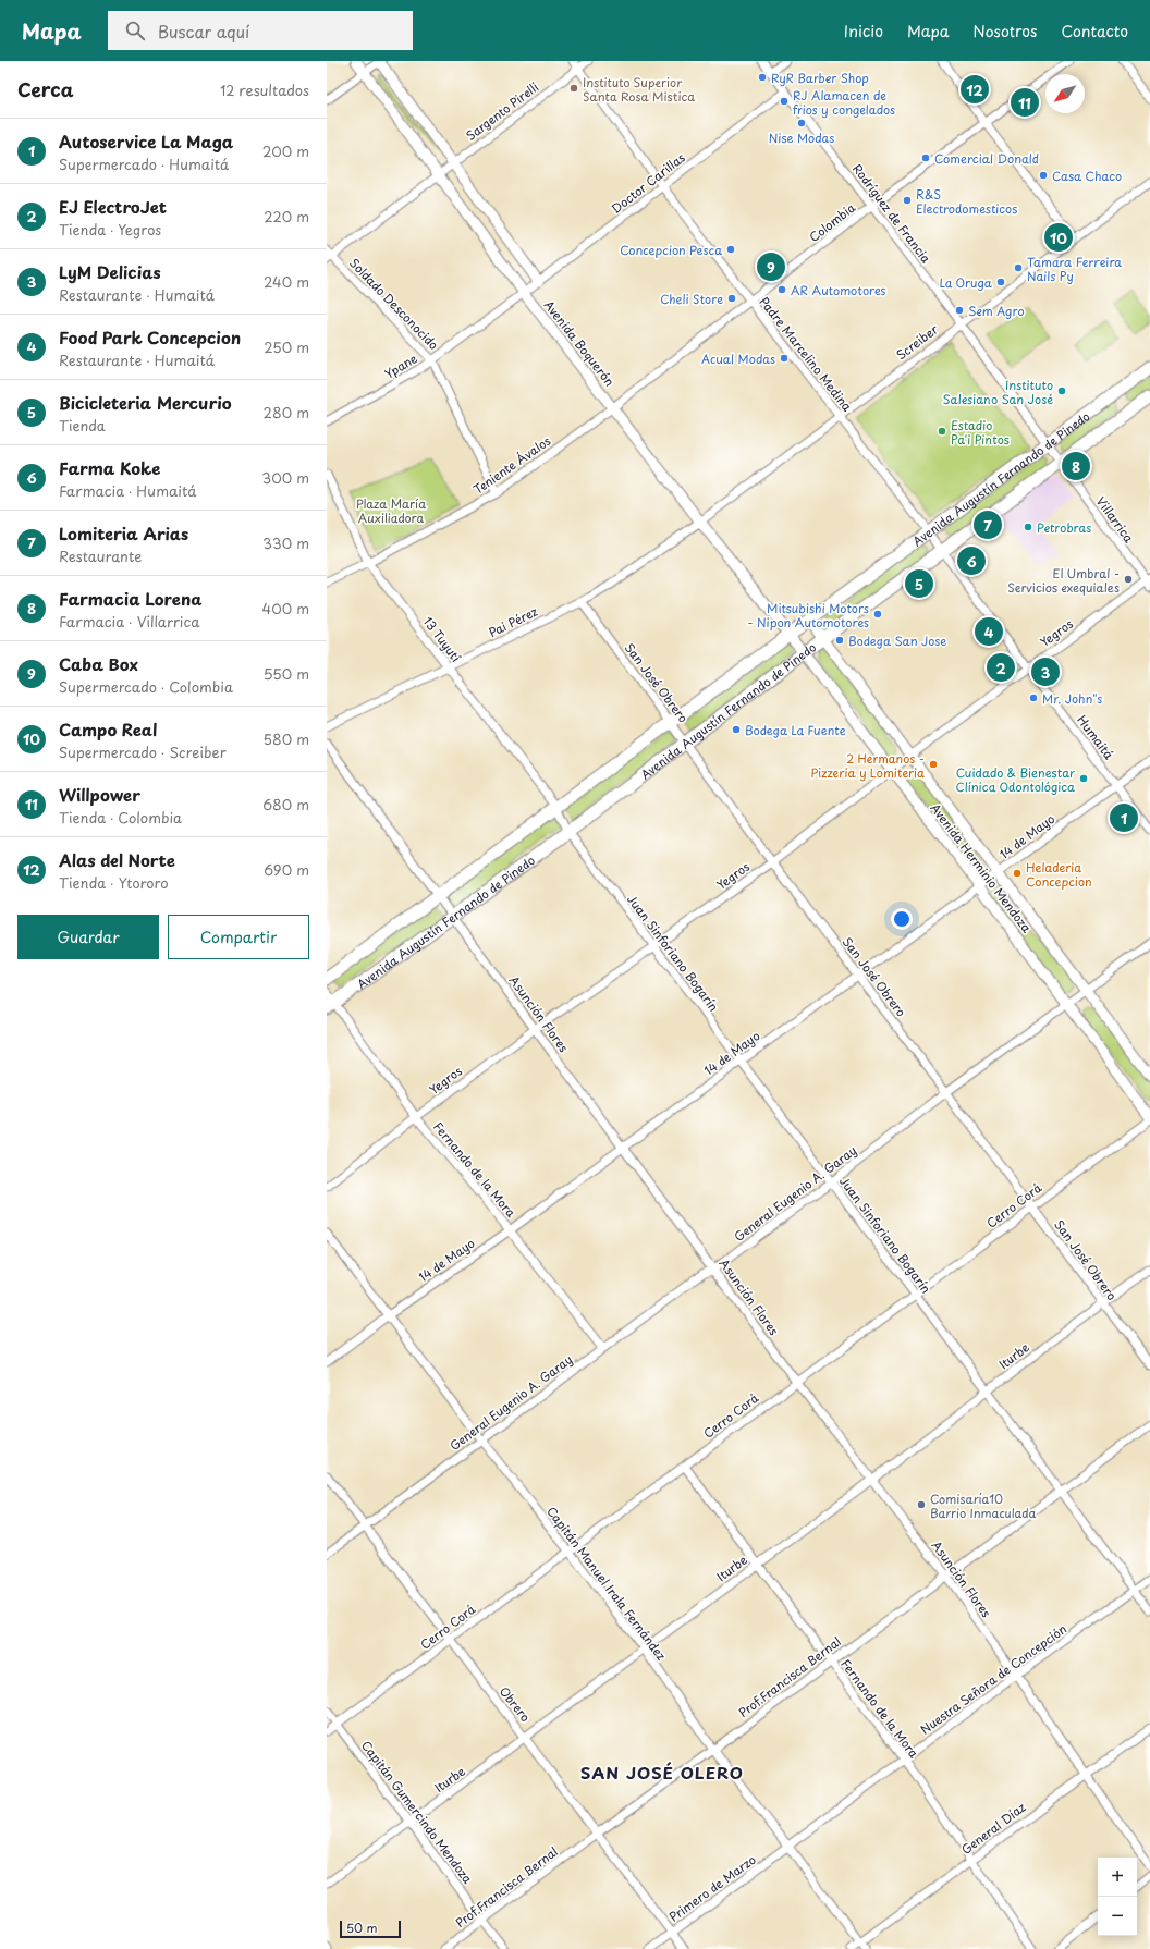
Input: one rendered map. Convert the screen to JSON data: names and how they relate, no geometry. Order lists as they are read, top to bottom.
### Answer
{
  "streets": {
    "highway": ["Avenida Augustín Fernando de Pinedo"],
    "street": [
      "Sargento Pirelli",
      "Doctor Carillas",
      "Rodríguez de Francia",
      "Colombia",
      "Soldado Desconocido",
      "Screiber",
      "Avenida Boquerón",
      "Padre Marcelino Medina",
      "Ypane",
      "Teniente Ávalos",
      "Villarrica",
      "Pai Pérez",
      "Yegros",
      "13 Tuyutí",
      "San José Obrero",
      "Humaitá",
      "14 de Mayo",
      "Avenida Herminio Mendoza",
      "Juan Sinforiano Bogarín",
      "Asunción Flores",
      "Fernando de la Mora",
      "General Eugenio A. Garay",
      "Cerro Corá",
      "Iturbe",
      "Capitán Manuel Irala Fernández",
      "Prof.Francisca Bernal",
      "Nuestra Señora de Concepción",
      "Obrero",
      "Capitán Gumercindo Mendoza",
      "General Díaz",
      "Primero de Marzo"
    ]
  },
  "crossings": [
    ["Sargento Pirelli", "Avenida Boquerón"],
    ["Sargento Pirelli", "Padre Marcelino Medina"],
    ["Doctor Carillas", "Rodríguez de Francia"],
    ["Doctor Carillas", "Avenida Boquerón"],
    ["Doctor Carillas", "Padre Marcelino Medina"],
    ["Doctor Carillas", "Ypane"],
    ["Rodríguez de Francia", "Colombia"],
    ["Rodríguez de Francia", "Screiber"],
    ["Rodríguez de Francia", "Avenida Augustín Fernando de Pinedo"],
    ["Rodríguez de Francia", "Villarrica"],
    ["Colombia", "Avenida Boquerón"],
    ["Colombia", "Padre Marcelino Medina"],
    ["Colombia", "Teniente Ávalos"],
    ["Soldado Desconocido", "Ypane"],
    ["Soldado Desconocido", "Teniente Ávalos"],
    ["Screiber", "Avenida Boquerón"],
    ["Screiber", "Padre Marcelino Medina"],
    ["Screiber", "Pai Pérez"],
    ["Avenida Boquerón", "Ypane"],
    ["Avenida Boquerón", "Teniente Ávalos"],
    ["Avenida Boquerón", "Avenida Augustín Fernando de Pinedo"],
    ["Avenida Boquerón", "Pai Pérez"],
    ["Avenida Boquerón", "Avenida Herminio Mendoza"],
    ["Padre Marcelino Medina", "Avenida Augustín Fernando de Pinedo"],
    ["Padre Marcelino Medina", "Humaitá"],
    ["Teniente Ávalos", "13 Tuyutí"],
    ["Avenida Augustín Fernando de Pinedo", "Villarrica"],
    ["Avenida Augustín Fernando de Pinedo", "13 Tuyutí"],
    ["Avenida Augustín Fernando de Pinedo", "San José Obrero"],
    ["Avenida Augustín Fernando de Pinedo", "Humaitá"],
    ["Avenida Augustín Fernando de Pinedo", "Avenida Herminio Mendoza"],
    ["Avenida Augustín Fernando de Pinedo", "Juan Sinforiano Bogarín"],
    ["Avenida Augustín Fernando de Pinedo", "Asunción Flores"],
    ["Avenida Augustín Fernando de Pinedo", "Fernando de la Mora"],
    ["Villarrica", "Yegros"],
    ["Pai Pérez", "13 Tuyutí"],
    ["Pai Pérez", "San José Obrero"],
    ["Yegros", "San José Obrero"],
    ["Yegros", "Humaitá"],
    ["Yegros", "Avenida Herminio Mendoza"],
    ["Yegros", "Juan Sinforiano Bogarín"],
    ["Yegros", "Asunción Flores"],
    ["Yegros", "Fernando de la Mora"],
    ["13 Tuyutí", "Juan Sinforiano Bogarín"],
    ["San José Obrero", "14 de Mayo"],
    ["San José Obrero", "General Eugenio A. Garay"],
    ["San José Obrero", "Cerro Corá"],
    ["San José Obrero", "Iturbe"],
    ["Humaitá", "14 de Mayo"],
    ["14 de Mayo", "Avenida Herminio Mendoza"],
    ["14 de Mayo", "Juan Sinforiano Bogarín"],
    ["14 de Mayo", "Asunción Flores"],
    ["14 de Mayo", "Fernando de la Mora"],
    ["14 de Mayo", "Capitán Manuel Irala Fernández"],
    ["Avenida Herminio Mendoza", "General Eugenio A. Garay"],
    ["Juan Sinforiano Bogarín", "General Eugenio A. Garay"],
    ["Juan Sinforiano Bogarín", "Cerro Corá"],
    ["Juan Sinforiano Bogarín", "Iturbe"],
    ["Juan Sinforiano Bogarín", "Prof.Francisca Bernal"],
    ["Juan Sinforiano Bogarín", "Nuestra Señora de Concepción"],
    ["Asunción Flores", "General Eugenio A. Garay"],
    ["Asunción Flores", "Cerro Corá"],
    ["Asunción Flores", "Iturbe"],
    ["Asunción Flores", "Prof.Francisca Bernal"],
    ["Asunción Flores", "Nuestra Señora de Concepción"],
    ["Asunción Flores", "General Díaz"],
    ["Fernando de la Mora", "General Eugenio A. Garay"],
    ["Fernando de la Mora", "Cerro Corá"],
    ["Fernando de la Mora", "Iturbe"],
    ["Fernando de la Mora", "Prof.Francisca Bernal"],
    ["Fernando de la Mora", "Nuestra Señora de Concepción"],
    ["Fernando de la Mora", "General Díaz"],
    ["General Eugenio A. Garay", "Capitán Manuel Irala Fernández"],
    ["General Eugenio A. Garay", "Obrero"],
    ["Cerro Corá", "Capitán Manuel Irala Fernández"],
    ["Cerro Corá", "Obrero"],
    ["Cerro Corá", "Capitán Gumercindo Mendoza"],
    ["Iturbe", "Capitán Manuel Irala Fernández"],
    ["Iturbe", "Obrero"],
    ["Iturbe", "Capitán Gumercindo Mendoza"],
    ["Capitán Manuel Irala Fernández", "Prof.Francisca Bernal"],
    ["Capitán Manuel Irala Fernández", "Nuestra Señora de Concepción"],
    ["Capitán Manuel Irala Fernández", "General Díaz"],
    ["Capitán Manuel Irala Fernández", "Primero de Marzo"],
    ["Prof.Francisca Bernal", "Obrero"],
    ["Prof.Francisca Bernal", "Capitán Gumercindo Mendoza"],
    ["Nuestra Señora de Concepción", "Primero de Marzo"],
    ["Obrero", "Primero de Marzo"]
  ],
  "districts": ["SAN JOSÉ OLERO"],
  "parks": ["Plaza María Auxiliadora"],
  "places": [
    "RyR Barber Shop",
    "Instituto Superior Santa Rosa Mistica",
    "RJ Alamacen de frios y congelados",
    "Nise Modas",
    "Comercial Donald",
    "Casa Chaco",
    "R&S Electrodomesticos",
    "Concepcion Pesca",
    "Tamara Ferreira Nails Py",
    "La Oruga",
    "AR Automotores",
    "Cheli Store",
    "Sem Agro",
    "Acual Modas",
    "Instituto Salesiano San José",
    "Estadio Pa'i Pintos",
    "Petrobras",
    "El Umbral - Servicios exequiales",
    "Mitsubishi Motors - Nipon Automotores",
    "Bodega San Jose",
    "Mr. John\"s",
    "Bodega La Fuente",
    "2 Hermanos - Pizzeria y Lomiteria",
    "Cuidado & Bienestar Clínica Odontológica",
    "Heladeria Concepcion",
    "Comisaría10 Barrio Inmaculada"
  ],
  "scale_bar": "50 m",
  "north": "bottom left",
  "page": {
    "header": "Mapa",
    "search": "Buscar aquí",
    "nav": [
      "Inicio",
      "Mapa",
      "Nosotros",
      "Contacto"
    ],
    "heading": ["Cerca", "12 resultados"],
    "pins": [
      "12",
      "11",
      "10",
      "9",
      "8",
      "7",
      "6",
      "5",
      "4",
      "2",
      "3",
      "1"
    ],
    "list": [
      {
        "mark": "1",
        "name": "Autoservice La Maga",
        "note": "Supermercado · Humaitá",
        "value": "200 m"
      },
      {
        "mark": "2",
        "name": "EJ ElectroJet",
        "note": "Tienda · Yegros",
        "value": "220 m"
      },
      {
        "mark": "3",
        "name": "LyM Delicias",
        "note": "Restaurante · Humaitá",
        "value": "240 m"
      },
      {
        "mark": "4",
        "name": "Food Park Concepcion",
        "note": "Restaurante · Humaitá",
        "value": "250 m"
      },
      {
        "mark": "5",
        "name": "Bicicleteria Mercurio",
        "note": "Tienda",
        "value": "280 m"
      },
      {
        "mark": "6",
        "name": "Farma Koke",
        "note": "Farmacia · Humaitá",
        "value": "300 m"
      },
      {
        "mark": "7",
        "name": "Lomiteria Arias",
        "note": "Restaurante",
        "value": "330 m"
      },
      {
        "mark": "8",
        "name": "Farmacia Lorena",
        "note": "Farmacia · Villarrica",
        "value": "400 m"
      },
      {
        "mark": "9",
        "name": "Caba Box",
        "note": "Supermercado · Colombia",
        "value": "550 m"
      },
      {
        "mark": "10",
        "name": "Campo Real",
        "note": "Supermercado · Screiber",
        "value": "580 m"
      },
      {
        "mark": "11",
        "name": "Willpower",
        "note": "Tienda · Colombia",
        "value": "680 m"
      },
      {
        "mark": "12",
        "name": "Alas del Norte",
        "note": "Tienda · Ytororo",
        "value": "690 m"
      }
    ],
    "buttons": ["Guardar", "Compartir"],
    "map_buttons": ["+", "−"],
    "scale": "50 m"
  }
}
